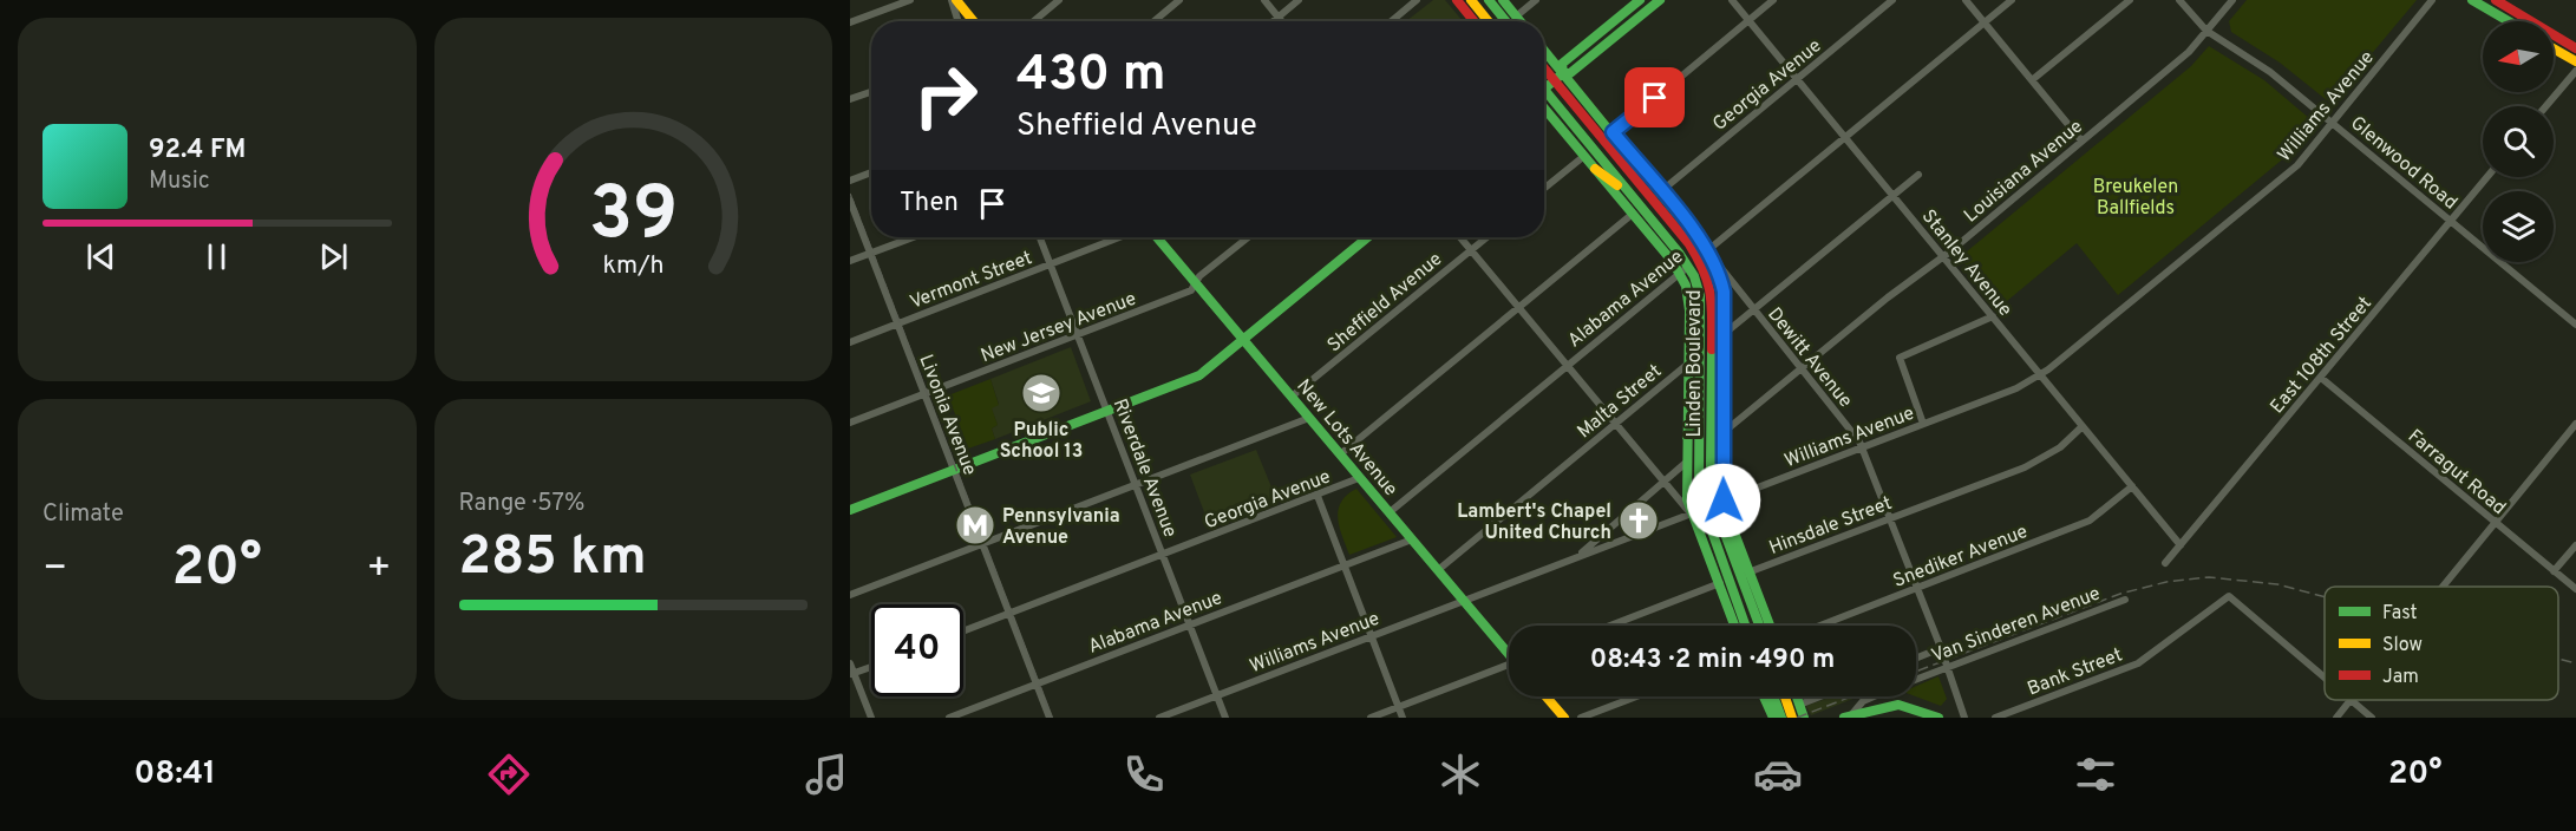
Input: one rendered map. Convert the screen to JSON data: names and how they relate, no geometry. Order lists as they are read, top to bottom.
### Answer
{
  "streets": {
    "main road": ["Linden Boulevard", "New Lots Avenue"],
    "street": [
      "Georgia Avenue",
      "Williams Avenue",
      "Glenwood Road",
      "Louisiana Avenue",
      "Stanley Avenue",
      "Vermont Street",
      "Alabama Avenue",
      "Sheffield Avenue",
      "New Jersey Avenue",
      "East 108th Street",
      "Dewitt Avenue",
      "Malta Street",
      "Livonia Avenue",
      "Riverdale Avenue",
      "Farragut Road",
      "Hinsdale Street",
      "Snediker Avenue",
      "Van Sinderen Avenue",
      "Bank Street"
    ]
  },
  "crossings": [
    ["Georgia Avenue", "Stanley Avenue"],
    ["Georgia Avenue", "Linden Boulevard"],
    ["Georgia Avenue", "Livonia Avenue"],
    ["Georgia Avenue", "New Lots Avenue"],
    ["Georgia Avenue", "Riverdale Avenue"],
    ["Williams Avenue", "Glenwood Road"],
    ["Williams Avenue", "Stanley Avenue"],
    ["Williams Avenue", "Dewitt Avenue"],
    ["Williams Avenue", "Linden Boulevard"],
    ["Williams Avenue", "New Lots Avenue"],
    ["Williams Avenue", "Riverdale Avenue"],
    ["Glenwood Road", "Louisiana Avenue"],
    ["Glenwood Road", "East 108th Street"],
    ["Louisiana Avenue", "Stanley Avenue"],
    ["Louisiana Avenue", "Dewitt Avenue"],
    ["Louisiana Avenue", "Linden Boulevard"],
    ["Stanley Avenue", "Alabama Avenue"],
    ["Stanley Avenue", "East 108th Street"],
    ["Stanley Avenue", "Malta Street"],
    ["Stanley Avenue", "Hinsdale Street"],
    ["Stanley Avenue", "Snediker Avenue"],
    ["Vermont Street", "Livonia Avenue"],
    ["Vermont Street", "Riverdale Avenue"],
    ["Alabama Avenue", "Dewitt Avenue"],
    ["Alabama Avenue", "Linden Boulevard"],
    ["Alabama Avenue", "Livonia Avenue"],
    ["Alabama Avenue", "New Lots Avenue"],
    ["Alabama Avenue", "Riverdale Avenue"],
    ["Sheffield Avenue", "New Lots Avenue"],
    ["New Jersey Avenue", "Livonia Avenue"],
    ["New Jersey Avenue", "New Lots Avenue"],
    ["New Jersey Avenue", "Riverdale Avenue"],
    ["East 108th Street", "Farragut Road"],
    ["Dewitt Avenue", "Linden Boulevard"],
    ["Dewitt Avenue", "Malta Street"],
    ["Dewitt Avenue", "Hinsdale Street"],
    ["Dewitt Avenue", "Snediker Avenue"],
    ["Dewitt Avenue", "Van Sinderen Avenue"],
    ["Linden Boulevard", "Malta Street"],
    ["Linden Boulevard", "Hinsdale Street"],
    ["Malta Street", "New Lots Avenue"]
  ],
  "parks": ["Breukelen Ballfields"],
  "places": {
    "school or university": ["Public School 13"],
    "church": ["Lambert's Chapel United Church"],
    "metro station": ["Pennsylvania Avenue"]
  },
  "legend": ["Fast", "Slow", "Jam"],
  "north": "left",
  "page": {
    "turn": ["430 m", "Sheffield Avenue"],
    "song": ["92.4 FM", "Music"],
    "then": "Then",
    "tile": [
      "Climate",
      ["Range · 57%", "285 km"]
    ],
    "heat": ["−", "20°", "+"],
    "limit": "40",
    "trip": "08:43 · 2 min · 490 m",
    "tabs": ["08:41", "20°"],
    "gauge": ["39", "km/h"]
  }
}
